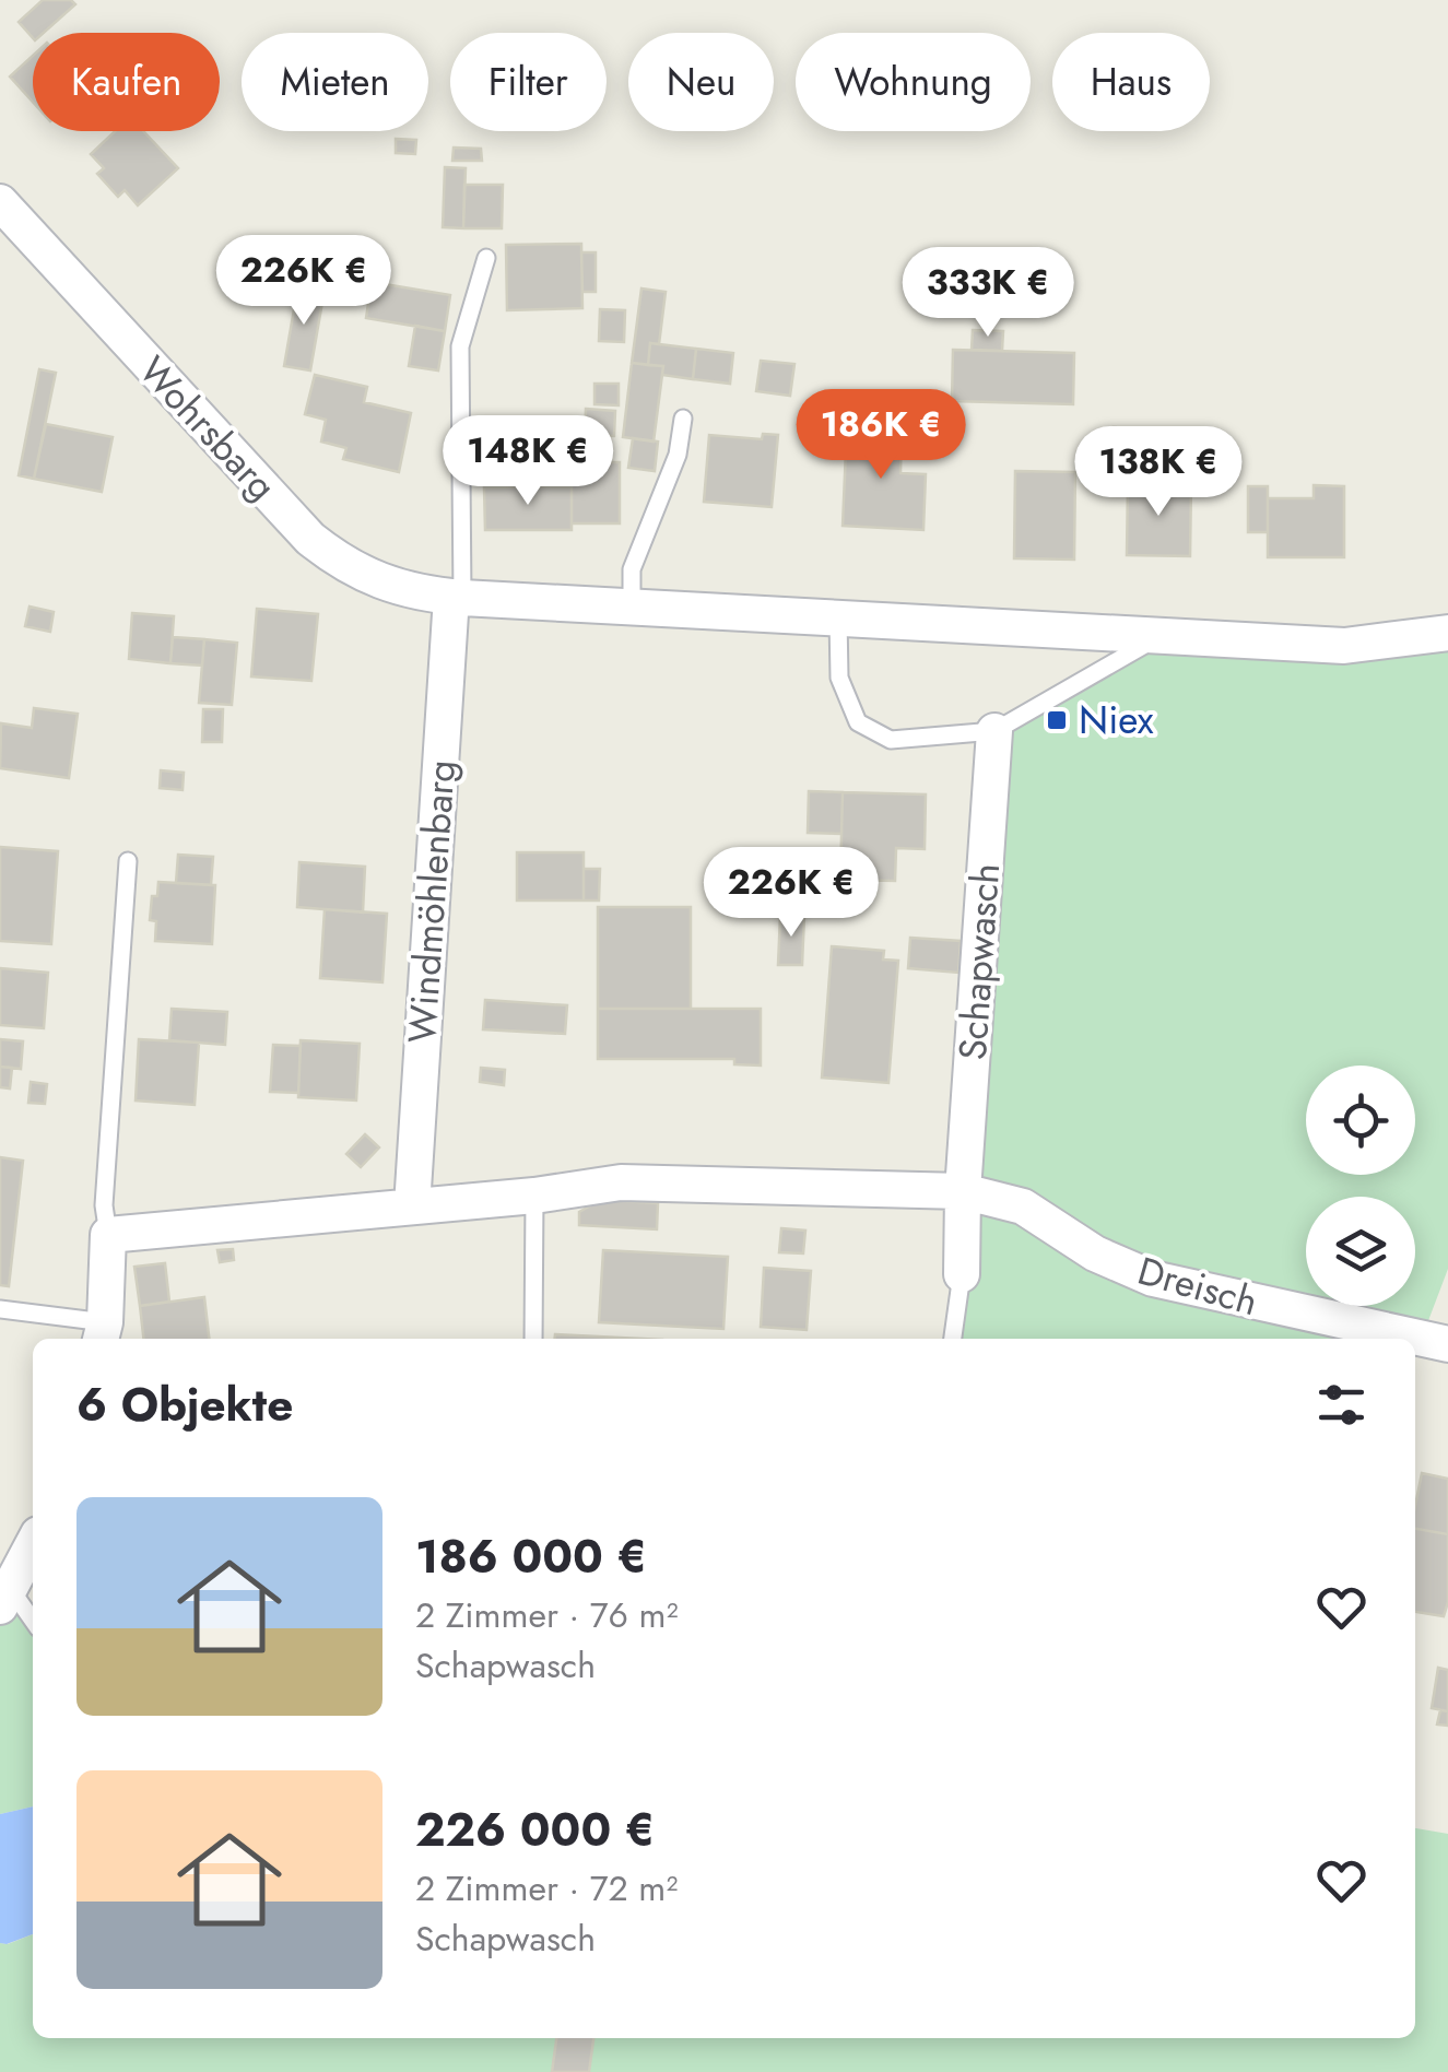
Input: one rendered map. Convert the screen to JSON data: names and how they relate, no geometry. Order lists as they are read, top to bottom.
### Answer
{
  "streets": {
    "street": [
      "Wohrsbarg",
      "Windmöhlenbarg",
      "Schapwasch",
      "Dreisch"
    ]
  },
  "crossings": [
    ["Wohrsbarg", "Windmöhlenbarg"],
    ["Schapwasch", "Dreisch"]
  ],
  "places": {
    "transit": ["Niex"]
  },
  "page": {
    "chip": [
      "Kaufen",
      "Mieten",
      "Filter",
      "Neu",
      "Wohnung",
      "Haus"
    ],
    "price": [
      "226K €",
      "333K €",
      "186K €",
      "148K €",
      "138K €",
      "226K €"
    ],
    "heading": "6 Objekte",
    "list": [
      {
        "name": "186 000 €",
        "note": "2 Zimmer · 76 m² · Schapwasch"
      },
      {
        "name": "226 000 €",
        "note": "2 Zimmer · 72 m² · Schapwasch"
      }
    ]
  }
}
